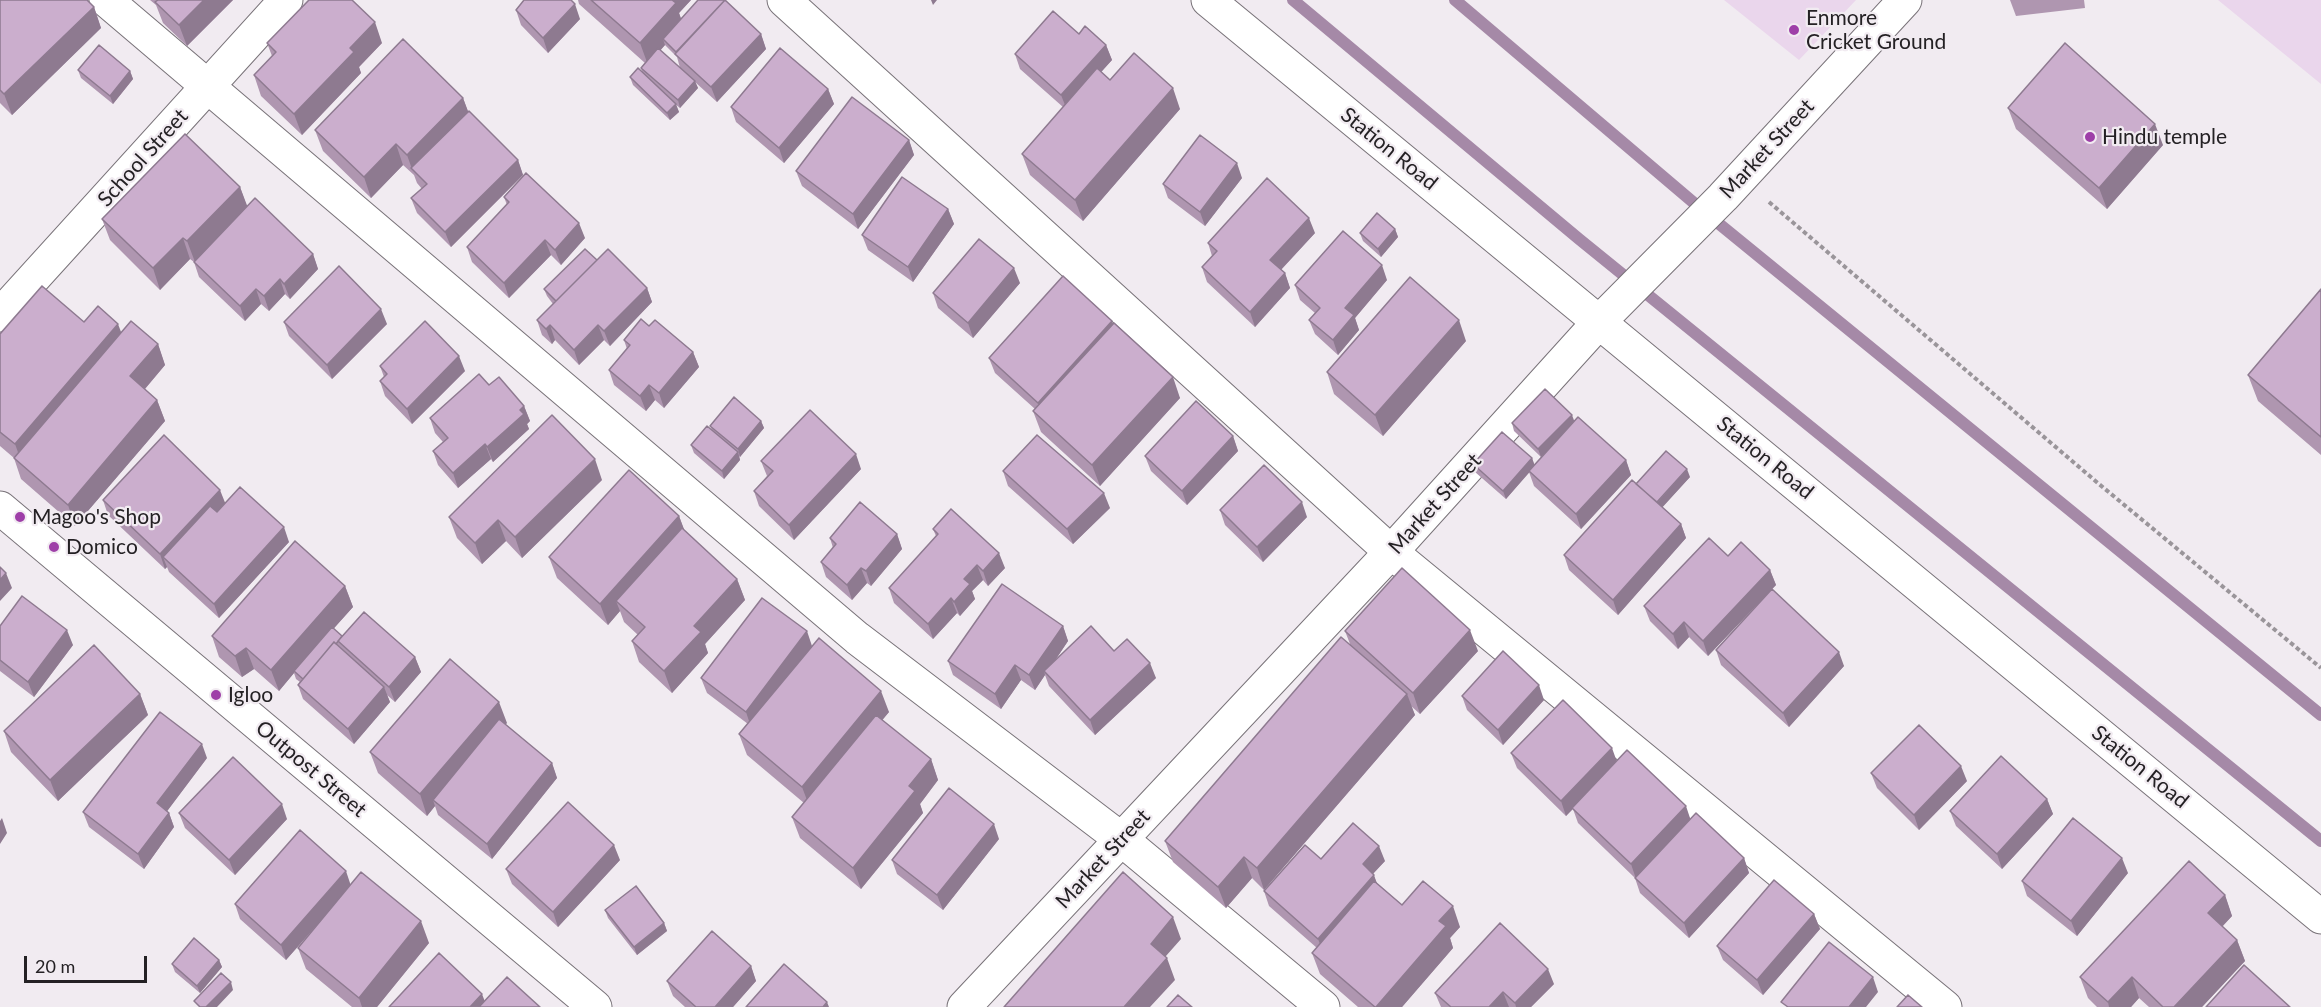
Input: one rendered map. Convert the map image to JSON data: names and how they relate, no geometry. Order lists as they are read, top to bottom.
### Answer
{
  "streets": {
    "street": [
      "Station Road",
      "Market Street",
      "School Street",
      "Outpost Street"
    ]
  },
  "crossings": [
    ["Station Road", "Market Street"]
  ],
  "places": [
    "Enmore Cricket Ground",
    "Hindu temple",
    "Magoo's Shop",
    "Domico",
    "Igloo"
  ],
  "scale_bar": "20 m"
}
